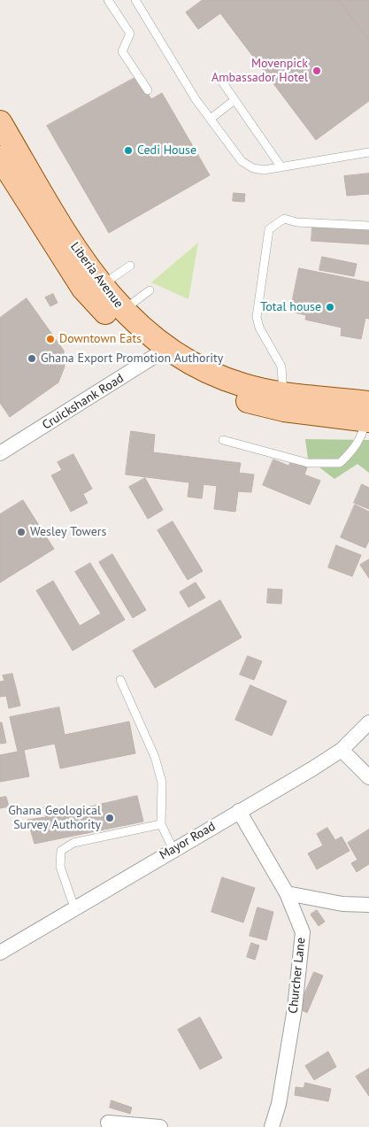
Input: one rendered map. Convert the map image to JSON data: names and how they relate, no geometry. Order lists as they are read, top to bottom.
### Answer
{
  "streets": {
    "main road": ["Liberia Avenue"],
    "street": ["Cruickshank Road", "Mayor Road", "Churcher Lane"]
  },
  "crossings": [
    ["Liberia Avenue", "Cruickshank Road"],
    ["Mayor Road", "Churcher Lane"]
  ],
  "places": [
    "Movenpick Ambassador Hotel",
    "Cedi House",
    "Total house",
    "Downtown Eats",
    "Ghana Export Promotion Authority",
    "Wesley Towers",
    "Ghana Geological Survey Authority"
  ]
}
